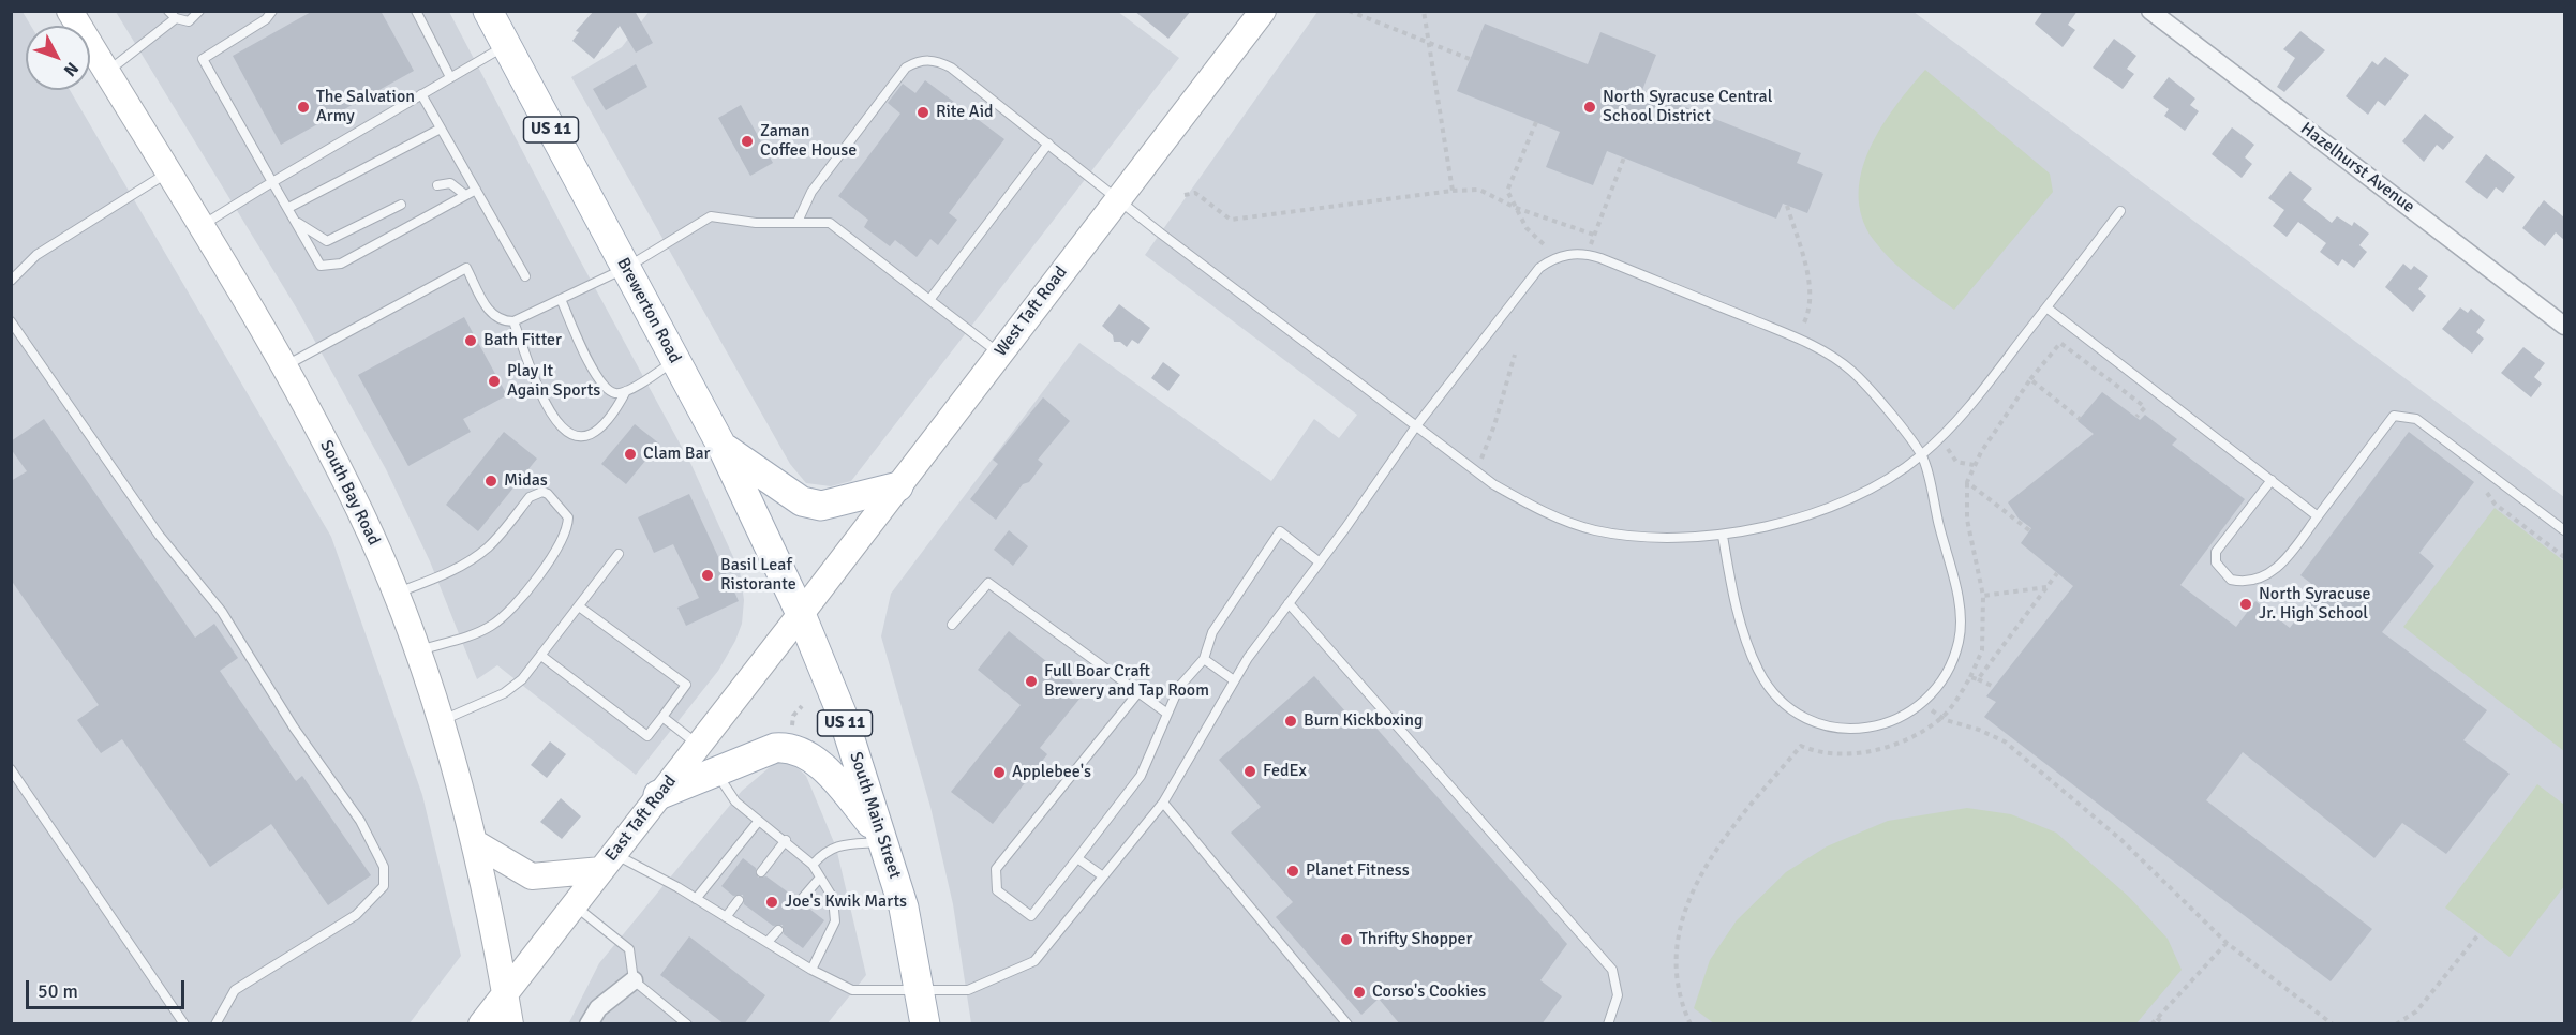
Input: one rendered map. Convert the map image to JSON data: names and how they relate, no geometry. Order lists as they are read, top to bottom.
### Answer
{
  "streets": {
    "main road": [
      "US 11",
      "Brewerton Road",
      "West Taft Road",
      "South Bay Road",
      "South Main Street",
      "East Taft Road"
    ],
    "street": ["Hazelhurst Avenue"]
  },
  "crossings": [
    ["Brewerton Road", "West Taft Road"],
    ["Brewerton Road", "South Main Street"],
    ["Brewerton Road", "East Taft Road"],
    ["West Taft Road", "South Main Street"],
    ["West Taft Road", "East Taft Road"],
    ["South Bay Road", "East Taft Road"],
    ["South Main Street", "East Taft Road"]
  ],
  "places": [
    "The Salvation Army",
    "North Syracuse Central School District",
    "Rite Aid",
    "Zaman Coffee House",
    "Bath Fitter",
    "Play It Again Sports",
    "Clam Bar",
    "Midas",
    "Basil Leaf Ristorante",
    "North Syracuse Jr. High School",
    "Full Boar Craft Brewery and Tap Room",
    "Burn Kickboxing",
    "FedEx",
    "Applebee's",
    "Planet Fitness",
    "Joe's Kwik Marts",
    "Thrifty Shopper",
    "Corso's Cookies"
  ],
  "scale_bar": "50 m",
  "north": "bottom right"
}
